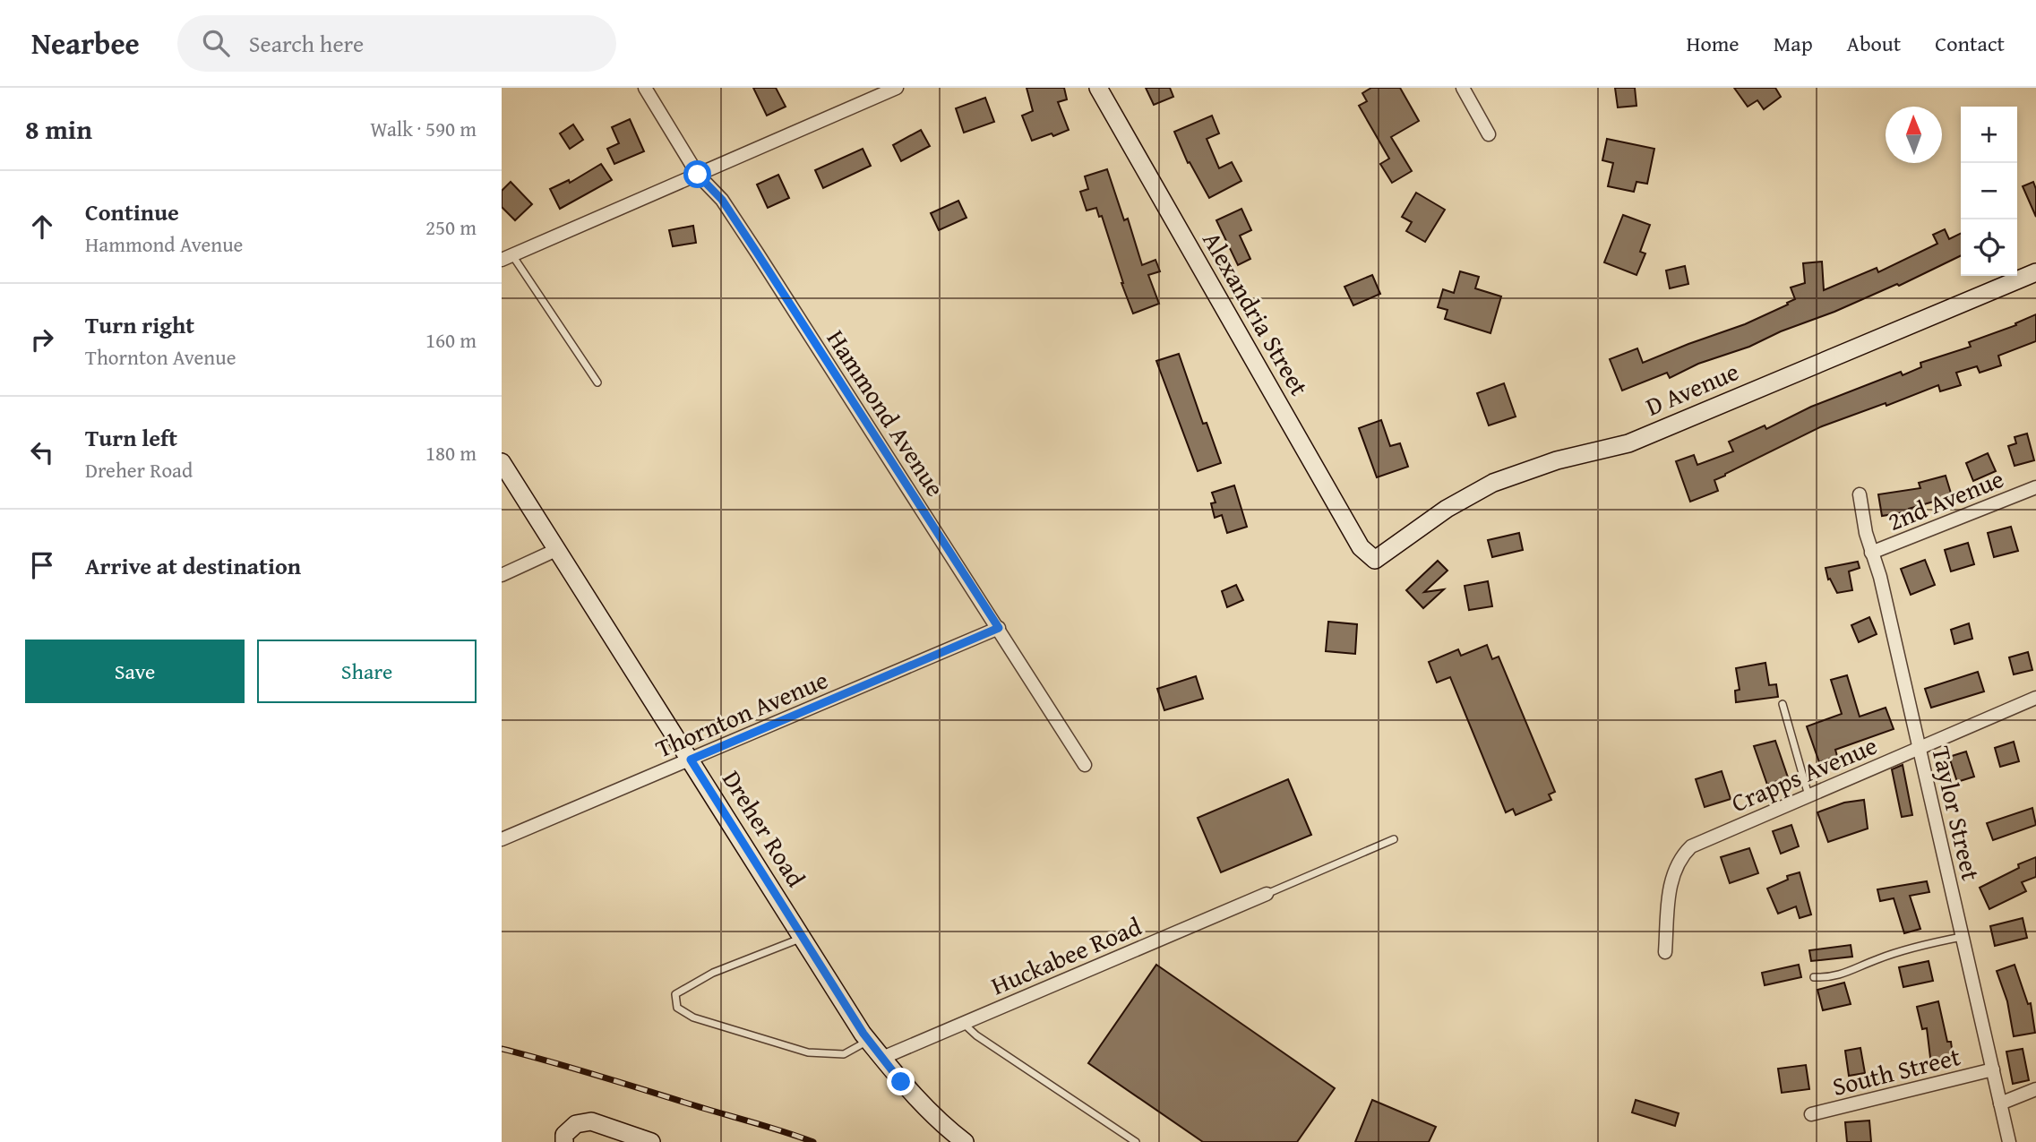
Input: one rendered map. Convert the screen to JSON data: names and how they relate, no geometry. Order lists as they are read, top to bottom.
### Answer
{
  "streets": {
    "street": [
      "Alexandria Street",
      "D Avenue",
      "Hammond Avenue",
      "2nd Avenue",
      "Thornton Avenue",
      "Crapps Avenue",
      "Taylor Street",
      "Dreher Road",
      "Huckabee Road",
      "South Street"
    ]
  },
  "crossings": [
    ["Alexandria Street", "D Avenue"],
    ["Hammond Avenue", "Thornton Avenue"],
    ["2nd Avenue", "Taylor Street"],
    ["Thornton Avenue", "Dreher Road"],
    ["Crapps Avenue", "Taylor Street"],
    ["Taylor Street", "South Street"],
    ["Dreher Road", "Huckabee Road"]
  ],
  "north": "top",
  "page": {
    "header": "Nearbee",
    "search": "Search here",
    "nav": [
      "Home",
      "Map",
      "About",
      "Contact"
    ],
    "heading": ["8 min", "Walk · 590 m"],
    "map_buttons": ["+", "−"],
    "list": [
      ["Continue", "Hammond Avenue", "250 m"],
      ["Turn right", "Thornton Avenue", "160 m"],
      ["Turn left", "Dreher Road", "180 m"],
      "Arrive at destination"
    ],
    "buttons": ["Save", "Share"]
  }
}
